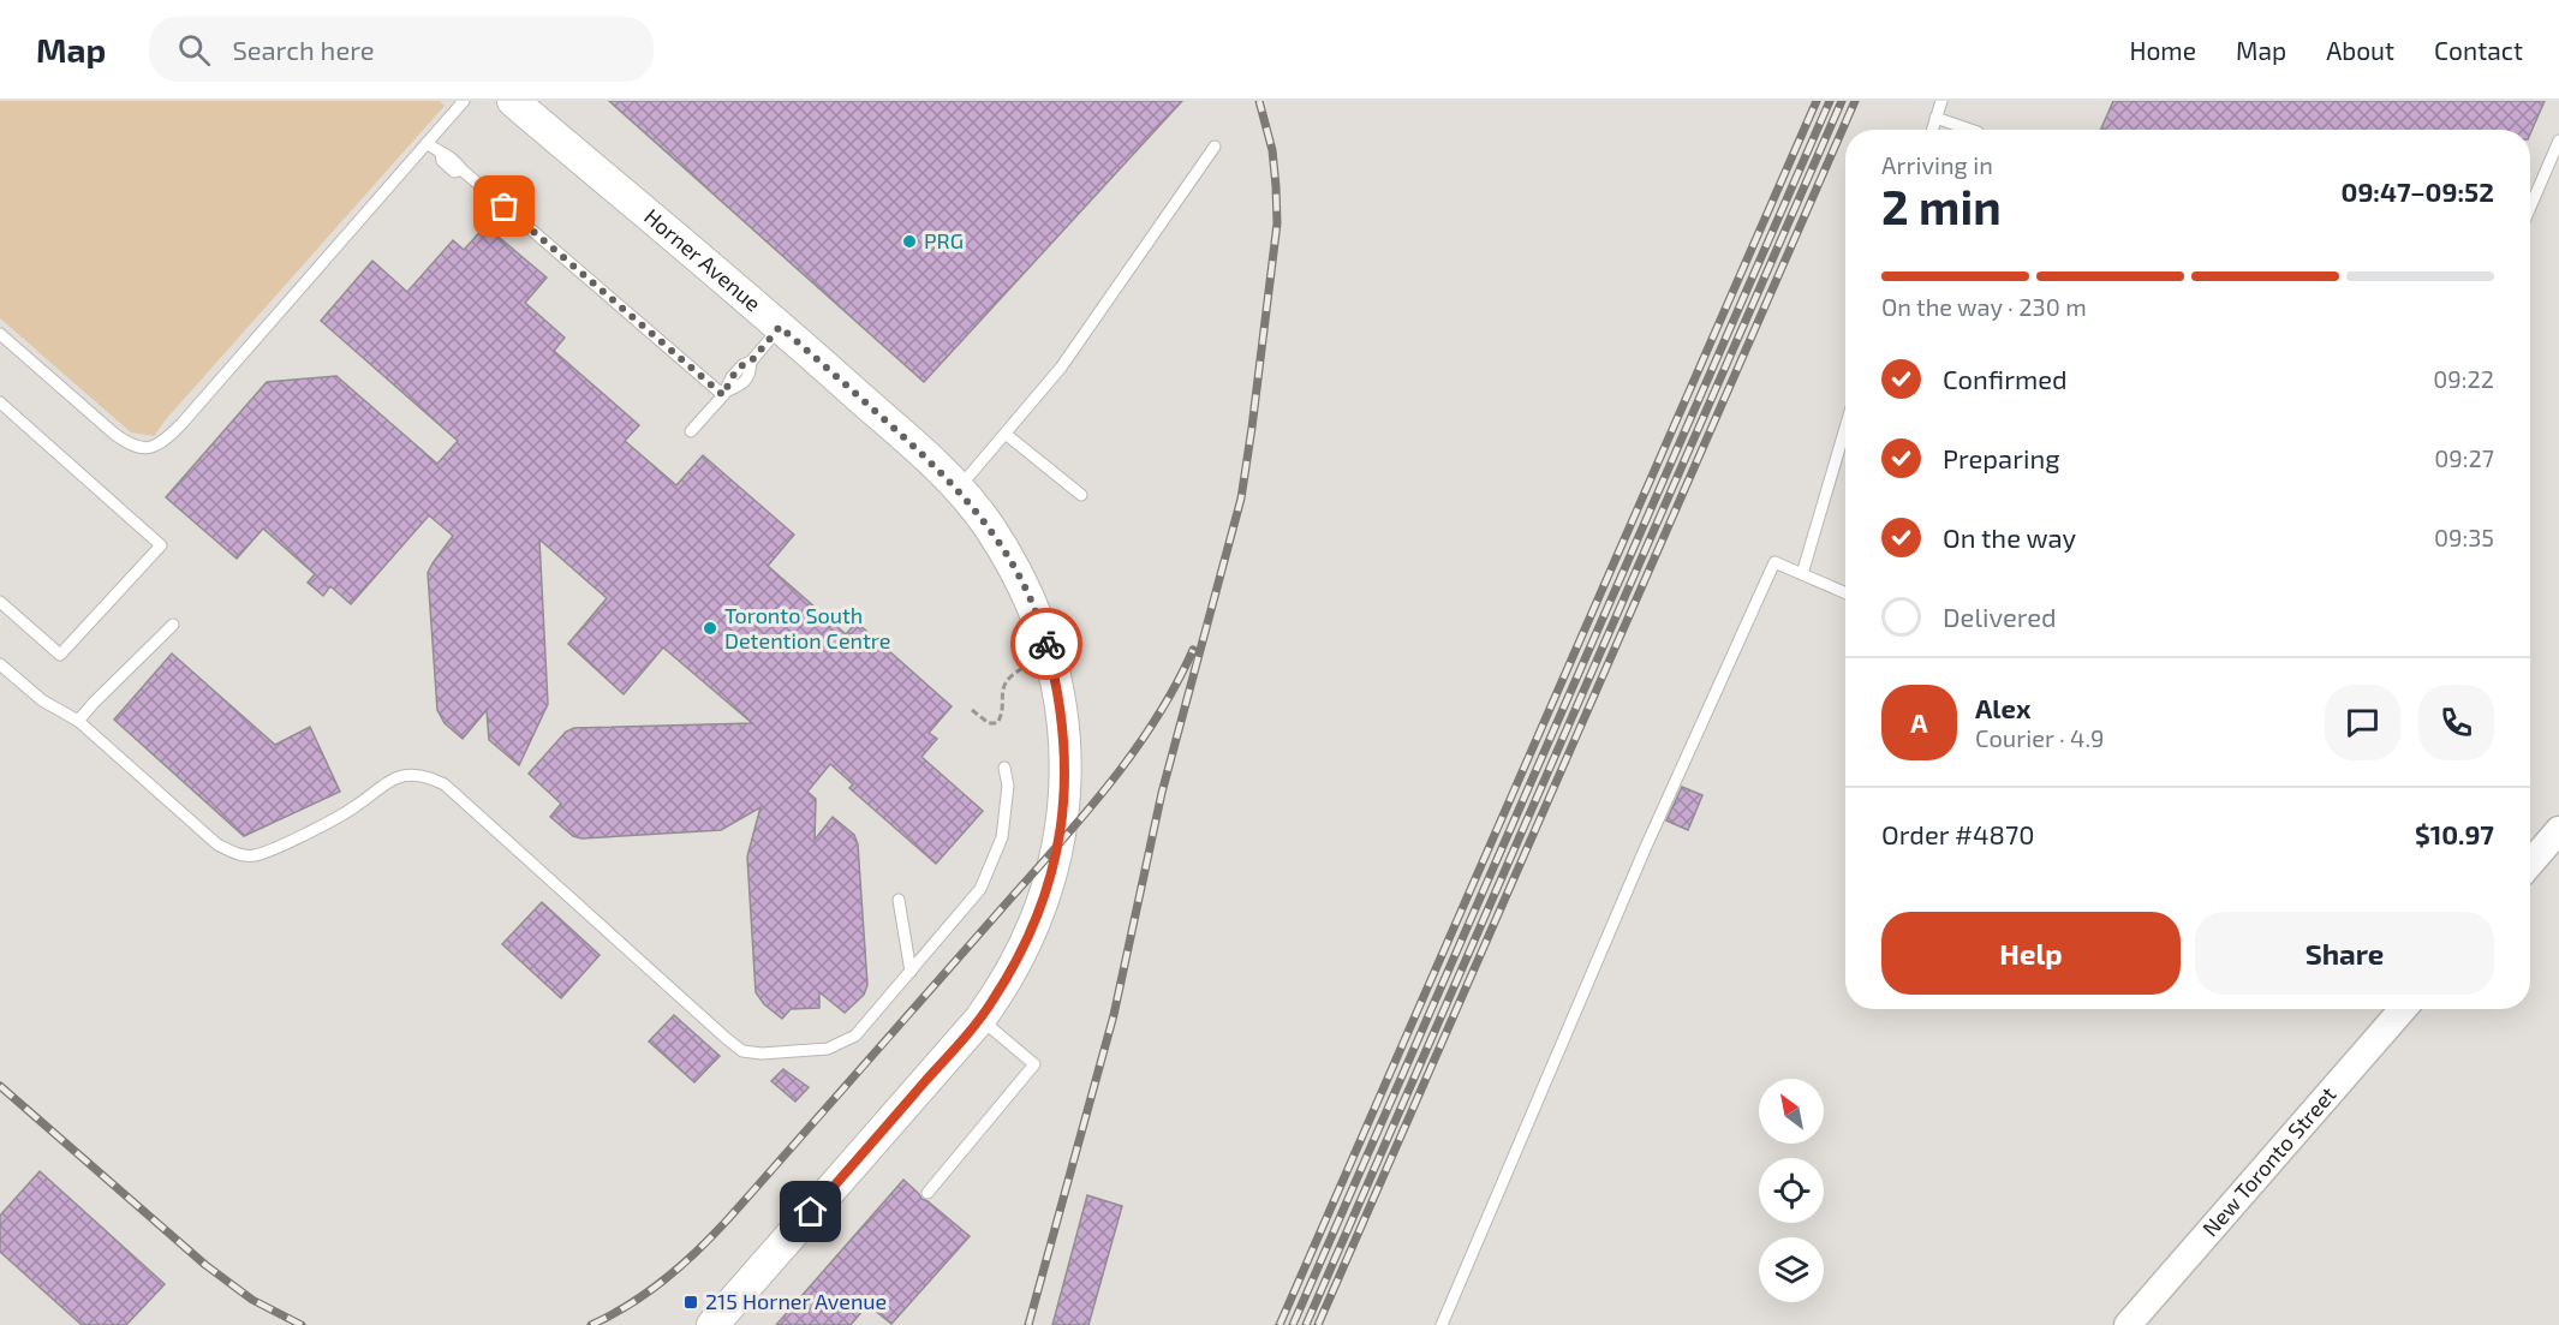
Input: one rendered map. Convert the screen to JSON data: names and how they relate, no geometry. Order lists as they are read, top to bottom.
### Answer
{
  "streets": {
    "main road": ["Horner Avenue"],
    "street": ["New Toronto Street"]
  },
  "places": {
    "other": ["PRG", "Toronto South Detention Centre"],
    "transit": ["215 Horner Avenue"]
  },
  "north": "top left",
  "page": {
    "header": "Map",
    "search": "Search here",
    "nav": [
      "Home",
      "Map",
      "About",
      "Contact"
    ],
    "heading": ["2 min", "Arriving in", "09:47–09:52"],
    "panel": [
      "Alex",
      "Courier · 4.9",
      "Order #4870",
      "$10.97"
    ],
    "bar": "On the way · 230 m",
    "list": [
      ["Confirmed", "09:22"],
      ["Preparing", "09:27"],
      ["On the way", "09:35"],
      "Delivered"
    ],
    "round": "A",
    "buttons": ["Help", "Share"]
  }
}
